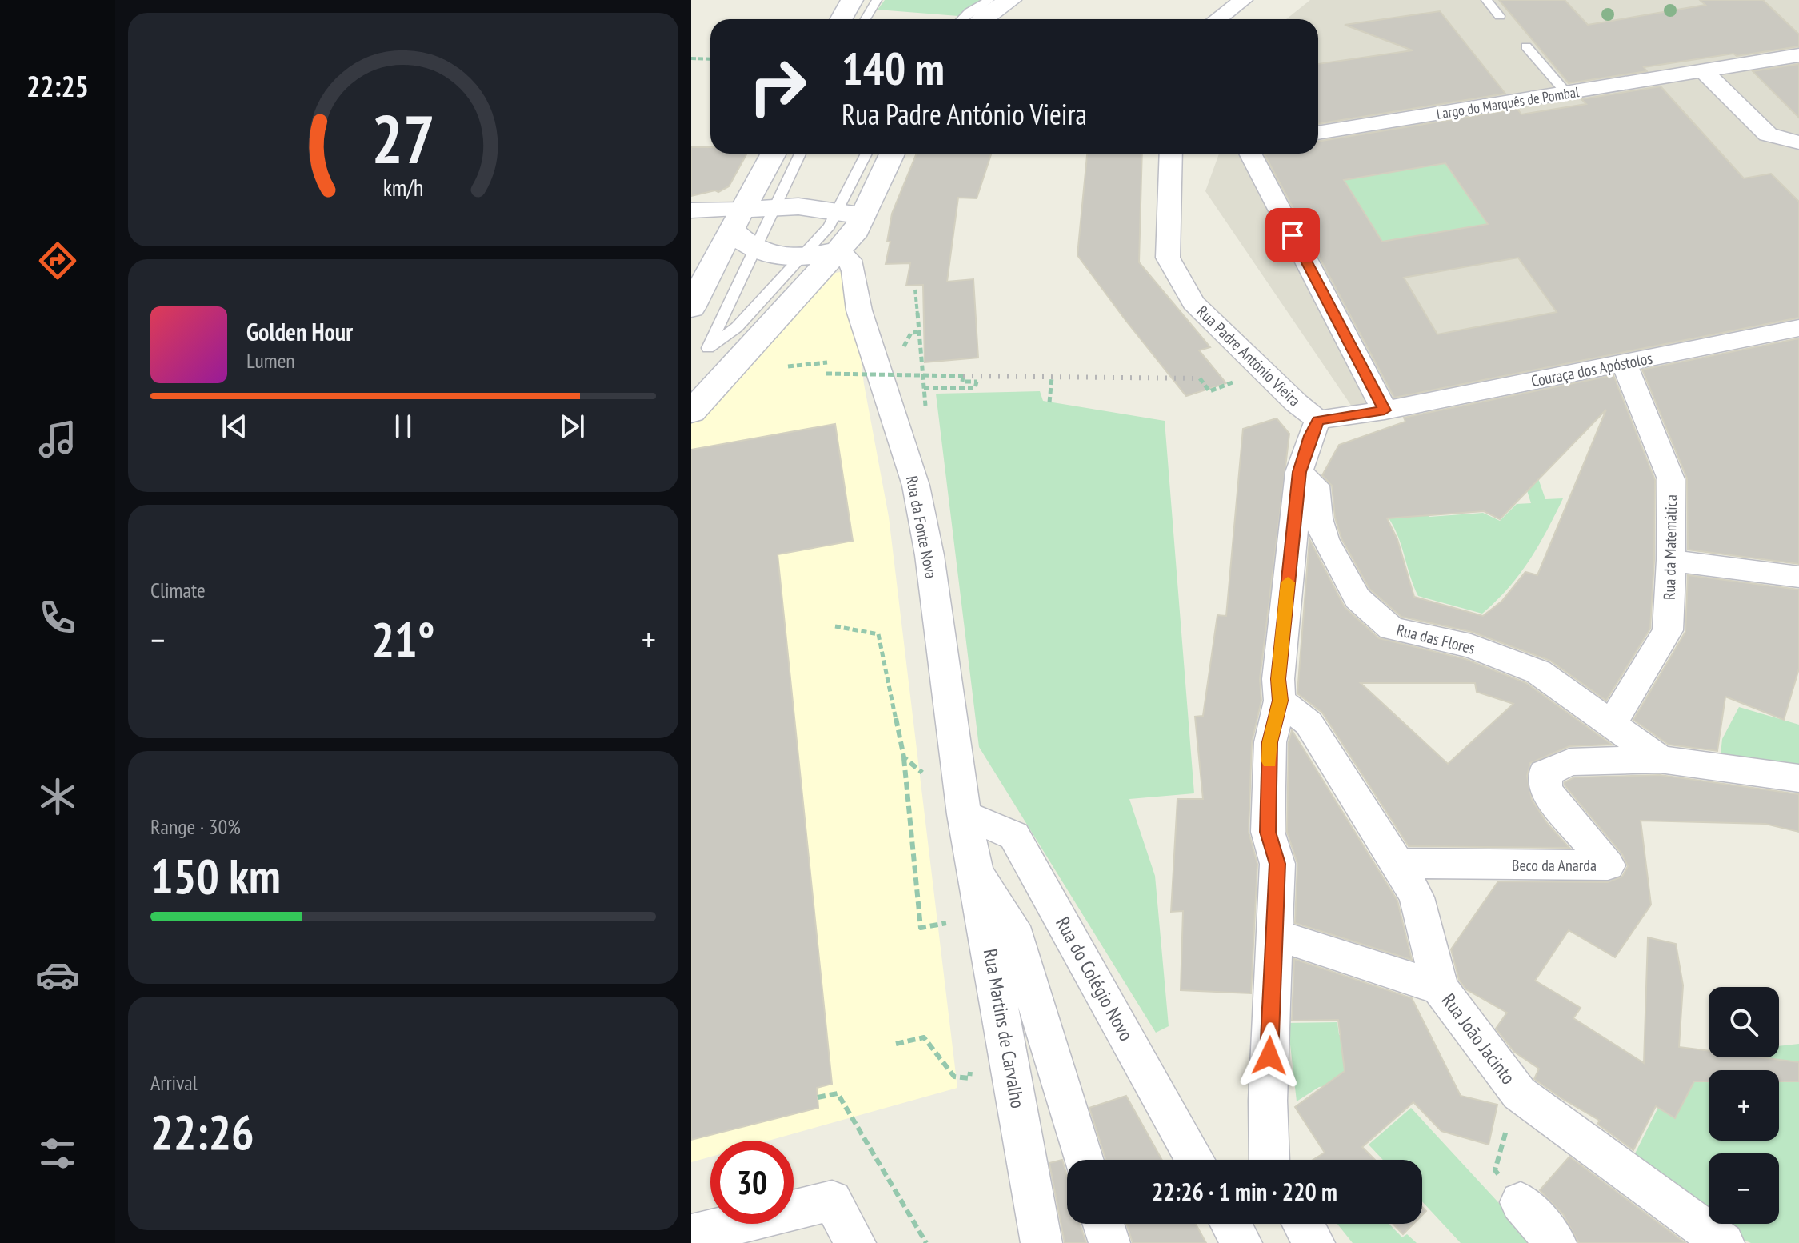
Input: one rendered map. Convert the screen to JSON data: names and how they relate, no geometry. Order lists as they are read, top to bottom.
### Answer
{
  "streets": {
    "street": [
      "Largo do Marquês de Pombal",
      "Rua Padre António Vieira",
      "Couraça dos Apóstolos",
      "Rua da Fonte Nova",
      "Rua da Matemática",
      "Rua das Flores",
      "Beco da Anarda",
      "Rua do Colégio Novo",
      "Rua Martins de Carvalho",
      "Rua João Jacinto"
    ]
  },
  "crossings": [
    ["Couraça dos Apóstolos", "Rua da Matemática"],
    ["Rua da Fonte Nova", "Rua do Colégio Novo"],
    ["Rua da Fonte Nova", "Rua Martins de Carvalho"],
    ["Rua da Matemática", "Rua das Flores"],
    ["Rua das Flores", "Beco da Anarda"],
    ["Beco da Anarda", "Rua João Jacinto"],
    ["Rua do Colégio Novo", "Rua Martins de Carvalho"]
  ],
  "page": {
    "tabs": "22:25",
    "turn": ["140 m", "Rua Padre António Vieira"],
    "song": ["Golden Hour", "Lumen"],
    "tile": [
      "Climate",
      ["Range · 30%", "150 km"],
      ["Arrival", "22:26"]
    ],
    "heat": ["−", "21°", "+"],
    "map_buttons": ["+", "−"],
    "limit": "30",
    "trip": "22:26 · 1 min · 220 m",
    "gauge": ["27", "km/h"]
  }
}
